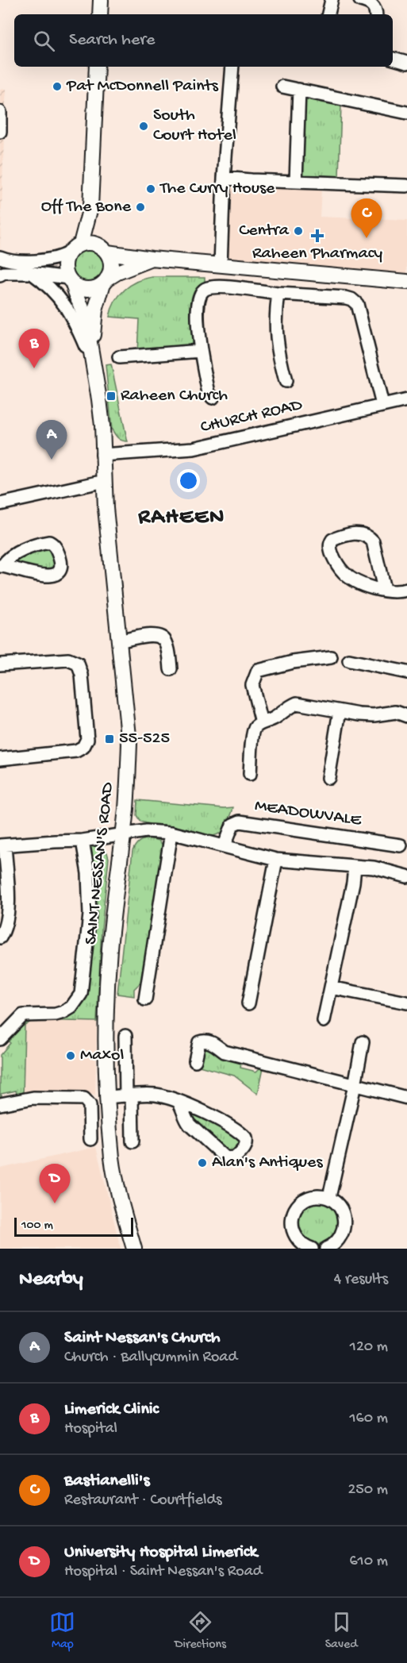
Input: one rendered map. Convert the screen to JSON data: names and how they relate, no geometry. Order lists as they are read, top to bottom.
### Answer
{
  "streets": {
    "main road": ["SAINT NESSAN'S ROAD"],
    "street": ["CHURCH ROAD", "MEADOWVALE"]
  },
  "crossings": [
    ["CHURCH ROAD", "SAINT NESSAN'S ROAD"]
  ],
  "districts": ["RAHEEN"],
  "places": {
    "other": [
      "Pat McDonnell Paints",
      "South Court Hotel",
      "The Curry House",
      "Off The Bone",
      "Centra",
      "Maxol",
      "Alan's Antiques"
    ],
    "health": ["Raheen Pharmacy"],
    "transit": ["Raheen Church", "55-525"]
  },
  "scale_bar": "100 m",
  "page": {
    "search": "Search here",
    "pins": [
      "C",
      "B",
      "A",
      "D"
    ],
    "scale": "100 m",
    "heading": ["Nearby", "4 results"],
    "list": [
      {
        "mark": "A",
        "name": "Saint Nessan's Church",
        "note": "Church · Ballycummin Road",
        "value": "120 m"
      },
      {
        "mark": "B",
        "name": "Limerick Clinic",
        "note": "Hospital",
        "value": "160 m"
      },
      {
        "mark": "C",
        "name": "Bastianelli's",
        "note": "Restaurant · Courtfields",
        "value": "250 m"
      },
      {
        "mark": "D",
        "name": "University Hospital Limerick",
        "note": "Hospital · Saint Nessan's Road",
        "value": "610 m"
      }
    ],
    "nav": ["Map", "Directions", "Saved"]
  }
}
